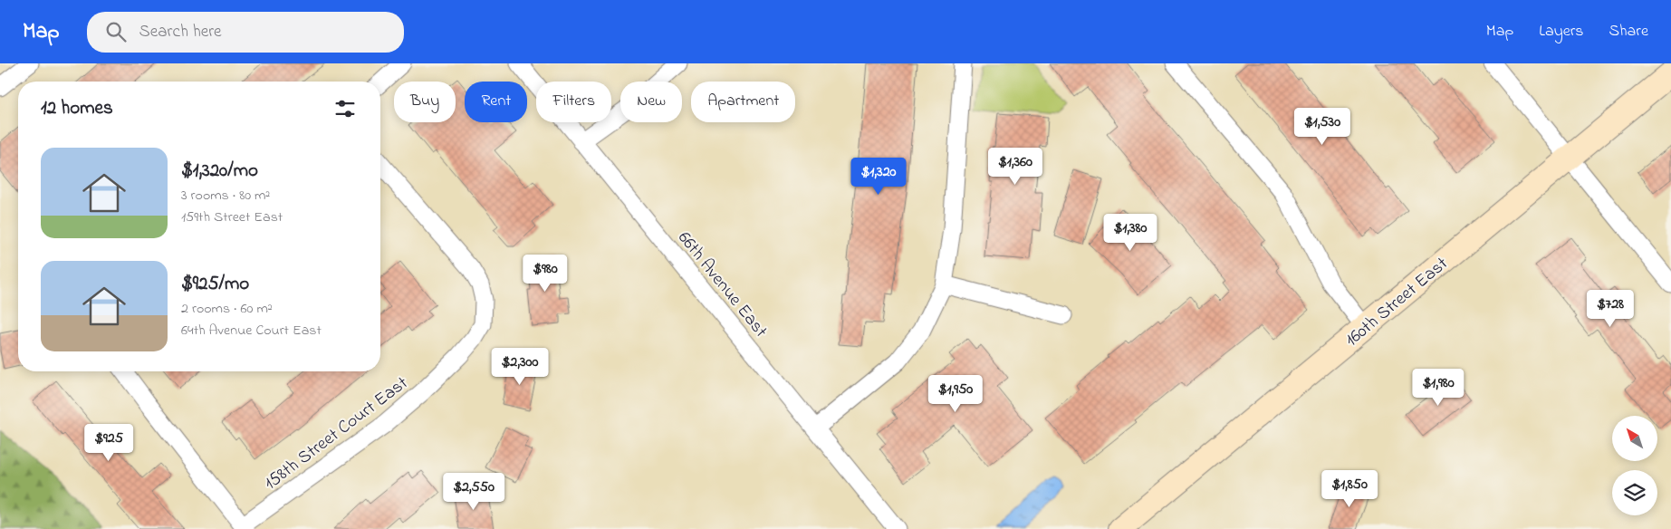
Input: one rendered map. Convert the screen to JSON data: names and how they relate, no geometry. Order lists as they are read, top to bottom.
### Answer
{
  "streets": {
    "main road": ["160th Street East"],
    "street": ["66th Avenue East", "158th Street Court East"]
  },
  "north": "top left",
  "page": {
    "header": "Map",
    "search": "Search here",
    "nav": ["Map", "Layers", "Share"],
    "chip": [
      "Buy",
      "Rent",
      "Filters",
      "New",
      "Apartment"
    ],
    "heading": "12 homes",
    "price": [
      "$1,530",
      "$1,360",
      "$1,320",
      "$1,380",
      "$980",
      "$728",
      "$2,300",
      "$1,980",
      "$1,950",
      "$925",
      "$1,850",
      "$2,550"
    ],
    "list": [
      {
        "name": "$1,320/mo",
        "note": "3 rooms · 80 m² · 159th Street East"
      },
      {
        "name": "$925/mo",
        "note": "2 rooms · 60 m² · 64th Avenue Court East"
      }
    ]
  }
}
